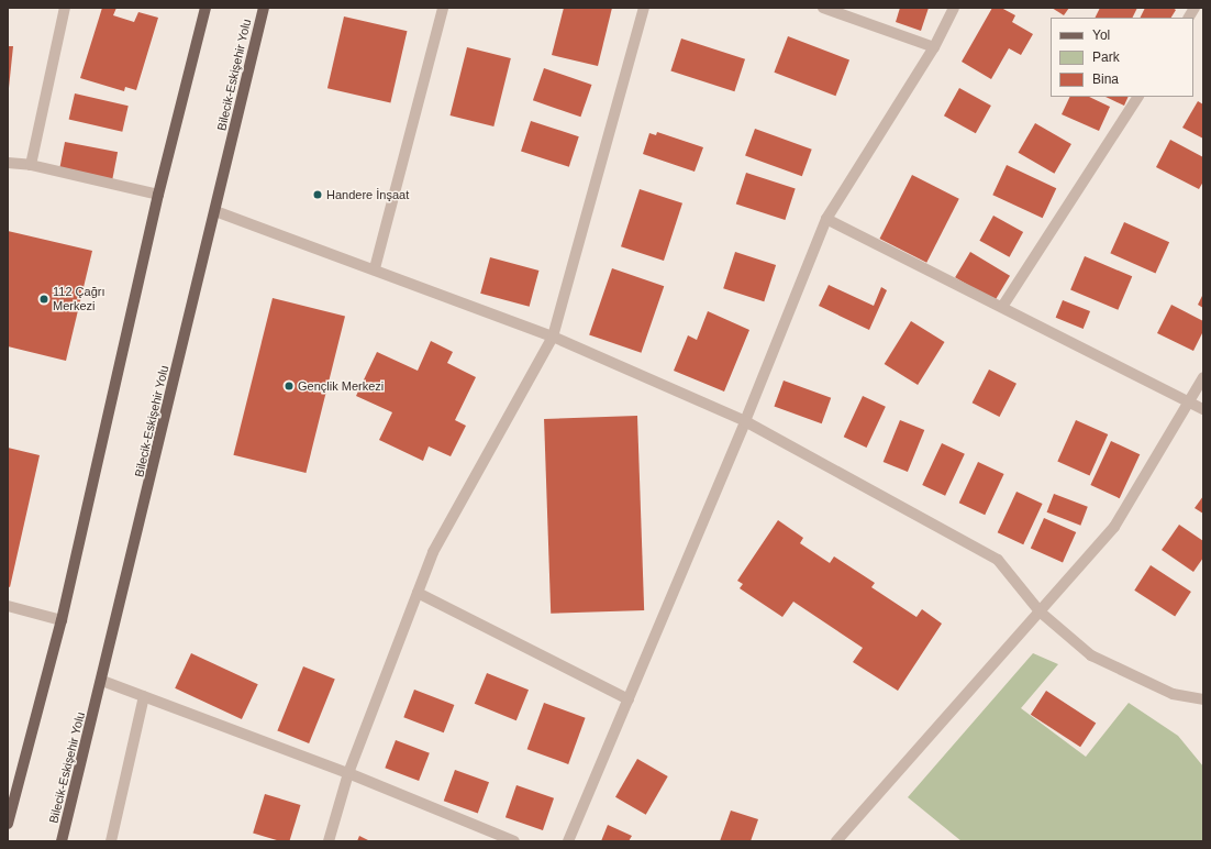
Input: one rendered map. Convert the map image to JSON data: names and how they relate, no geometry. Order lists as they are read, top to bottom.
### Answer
{
  "streets": {
    "main road": ["Bilecik-Eskişehir Yolu"]
  },
  "places": ["Handere İnşaat", "112 Çağrı Merkezi", "Gençlik Merkezi"],
  "legend": ["Yol", "Park", "Bina"]
}
